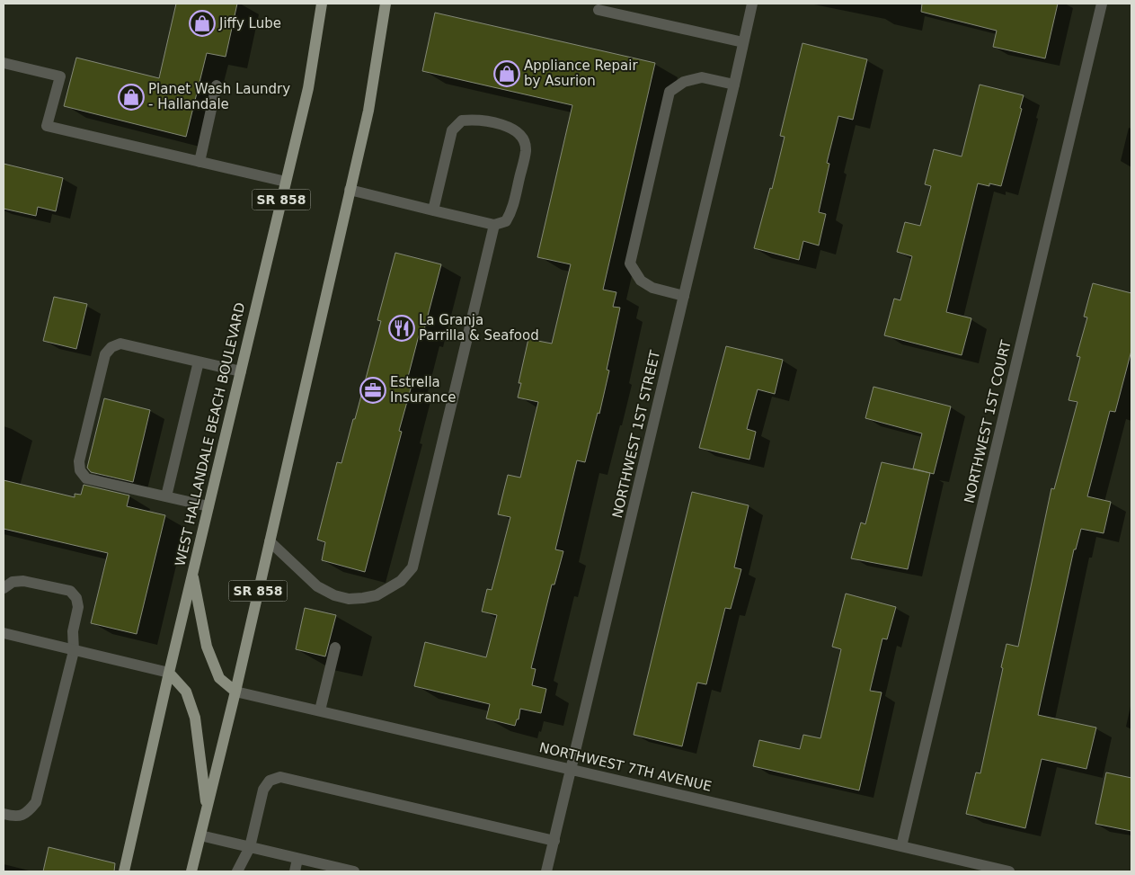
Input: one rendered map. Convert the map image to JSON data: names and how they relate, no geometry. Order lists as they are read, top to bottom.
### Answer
{
  "streets": {
    "main road": ["SR 858", "WEST HALLANDALE BEACH BOULEVARD"],
    "street": ["NORTHWEST 1ST COURT", "NORTHWEST 1ST STREET", "NORTHWEST 7TH AVENUE"]
  },
  "crossings": [
    ["SR 858", "NORTHWEST 7TH AVENUE"],
    ["NORTHWEST 1ST COURT", "NORTHWEST 7TH AVENUE"],
    ["NORTHWEST 1ST STREET", "NORTHWEST 7TH AVENUE"]
  ],
  "places": {
    "shop": ["Jiffy Lube", "Appliance Repair by Asurion", "Planet Wash Laundry - Hallandale"],
    "restaurant": ["La Granja Parrilla & Seafood"],
    "office": ["Estrella Insurance"]
  }
}
